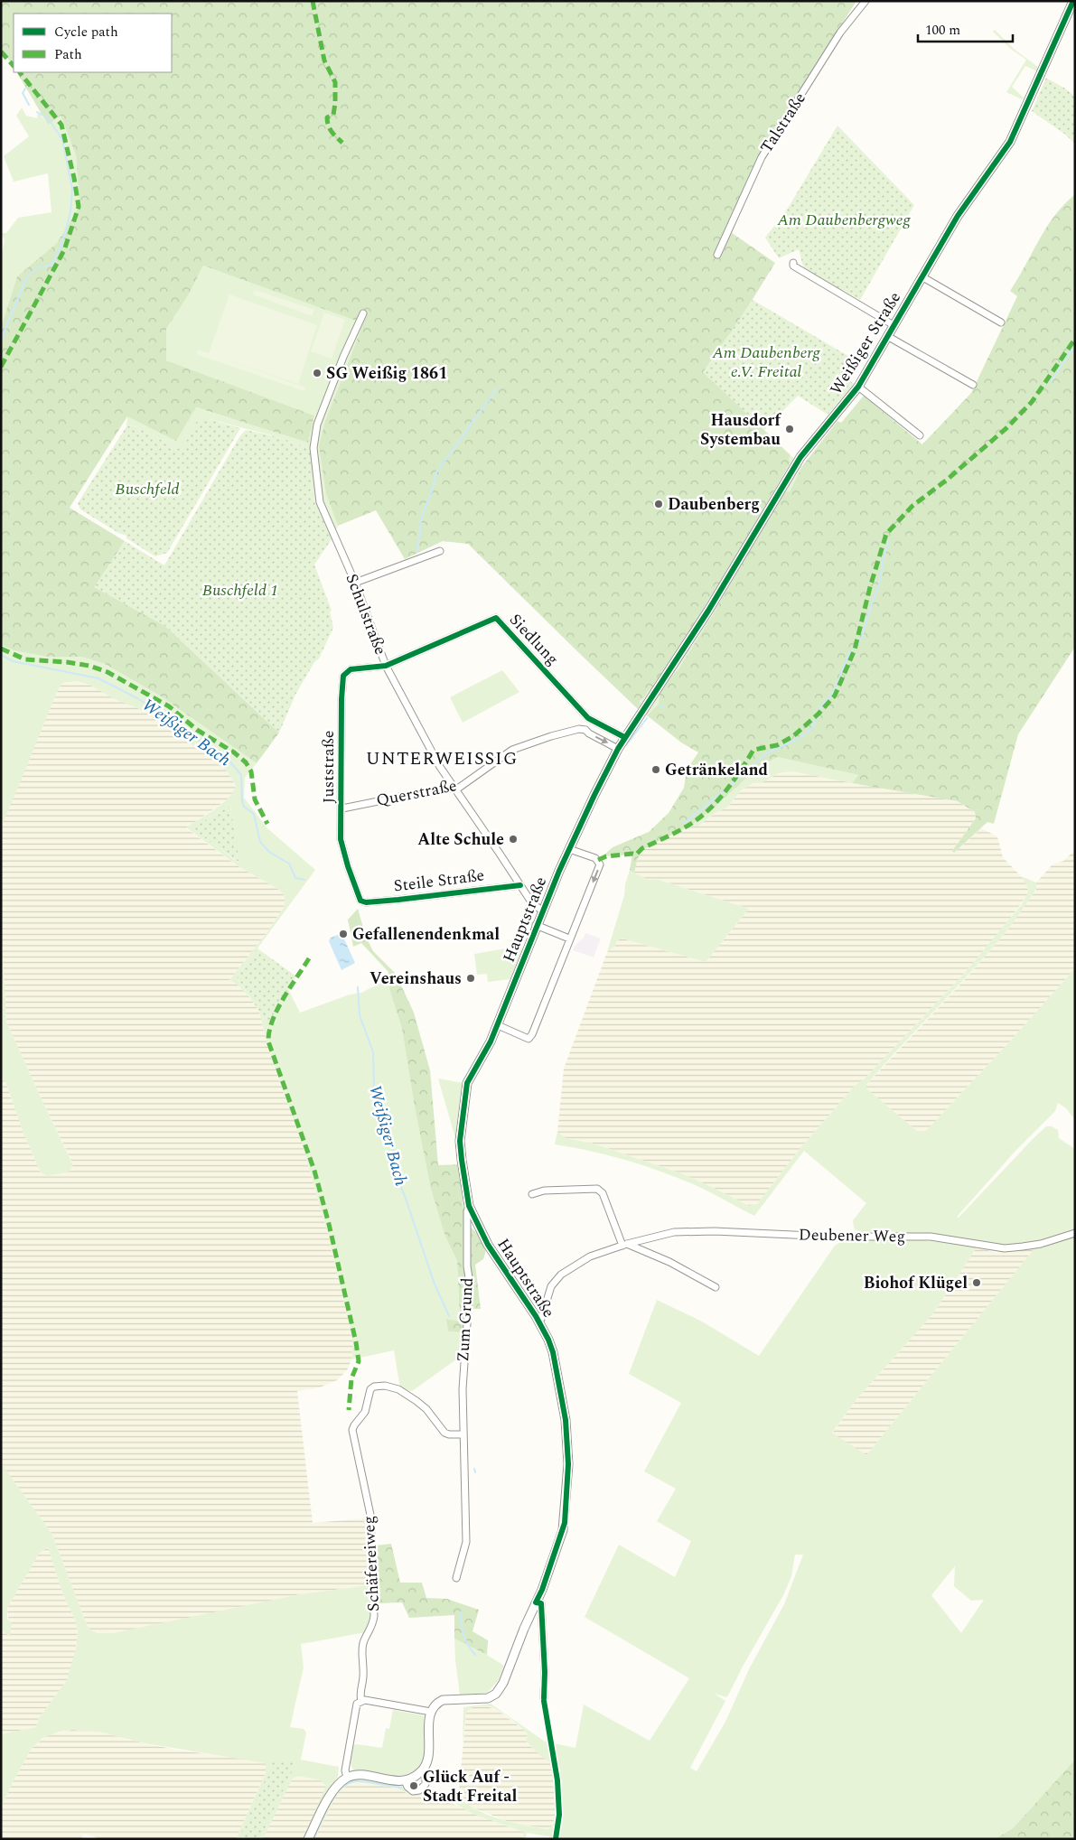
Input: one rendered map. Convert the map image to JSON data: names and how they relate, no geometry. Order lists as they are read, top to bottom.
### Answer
{
  "streets": {
    "street": [
      "Talstraße",
      "Weißiger Straße",
      "Schulstraße",
      "Siedlung",
      "Juststraße",
      "Querstraße",
      "Steile Straße",
      "Hauptstraße",
      "Deubener Weg",
      "Zum Grund",
      "Schäfereiweg"
    ]
  },
  "crossings": [
    ["Weißiger Straße", "Hauptstraße"],
    ["Schulstraße", "Siedlung"],
    ["Schulstraße", "Juststraße"],
    ["Schulstraße", "Querstraße"],
    ["Schulstraße", "Steile Straße"],
    ["Schulstraße", "Hauptstraße"],
    ["Siedlung", "Juststraße"],
    ["Siedlung", "Hauptstraße"],
    ["Juststraße", "Querstraße"],
    ["Juststraße", "Steile Straße"],
    ["Hauptstraße", "Deubener Weg"],
    ["Hauptstraße", "Zum Grund"],
    ["Zum Grund", "Schäfereiweg"]
  ],
  "districts": ["UNTERWEISSIG"],
  "water": ["Weißiger Bach"],
  "parks": [
    "Am Daubenbergweg",
    "Am Daubenberg e.V. Freital",
    "Buschfeld",
    "Buschfeld 1"
  ],
  "places": [
    "SG Weißig 1861",
    "Hausdorf Systembau",
    "Daubenberg",
    "Getränkeland",
    "Alte Schule",
    "Gefallenendenkmal",
    "Vereinshaus",
    "Biohof Klügel",
    "Glück Auf - Stadt Freital"
  ],
  "legend": ["Cycle path", "Path"],
  "scale_bar": "100 m"
}
